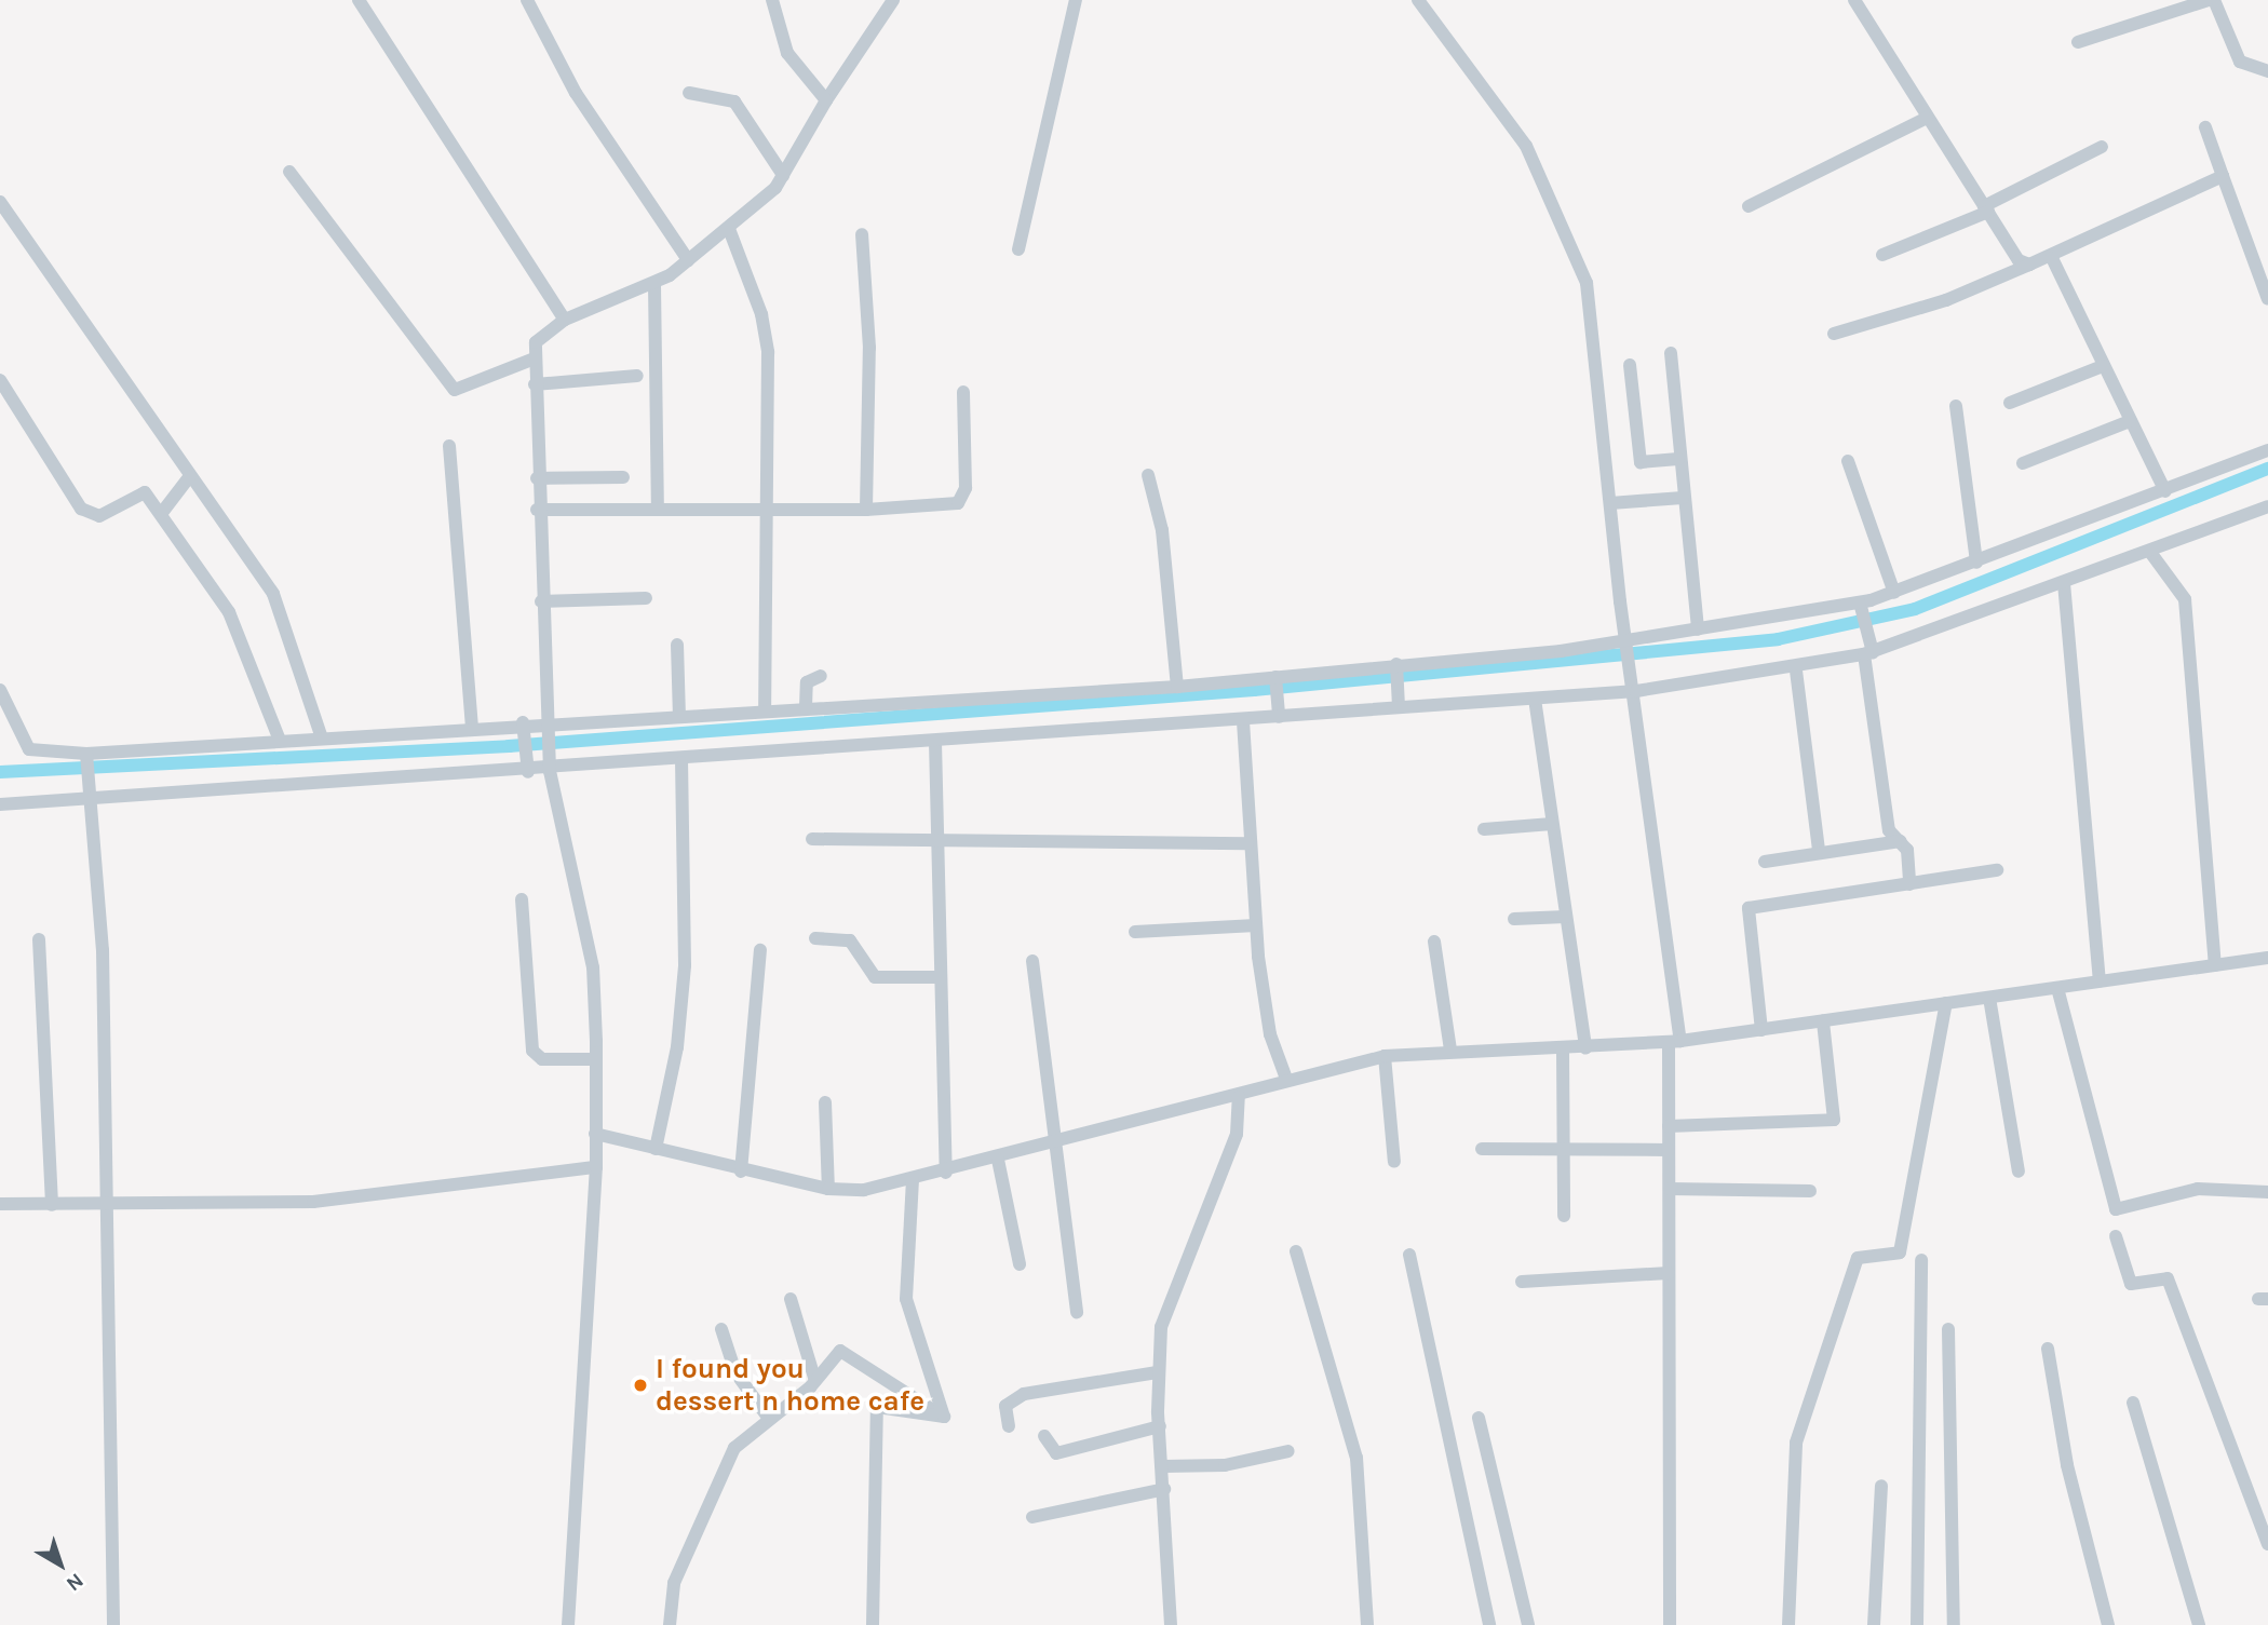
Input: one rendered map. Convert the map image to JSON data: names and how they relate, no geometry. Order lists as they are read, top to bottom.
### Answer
{
  "places": ["I found you dessert n home cafe"],
  "north": "bottom right"
}
